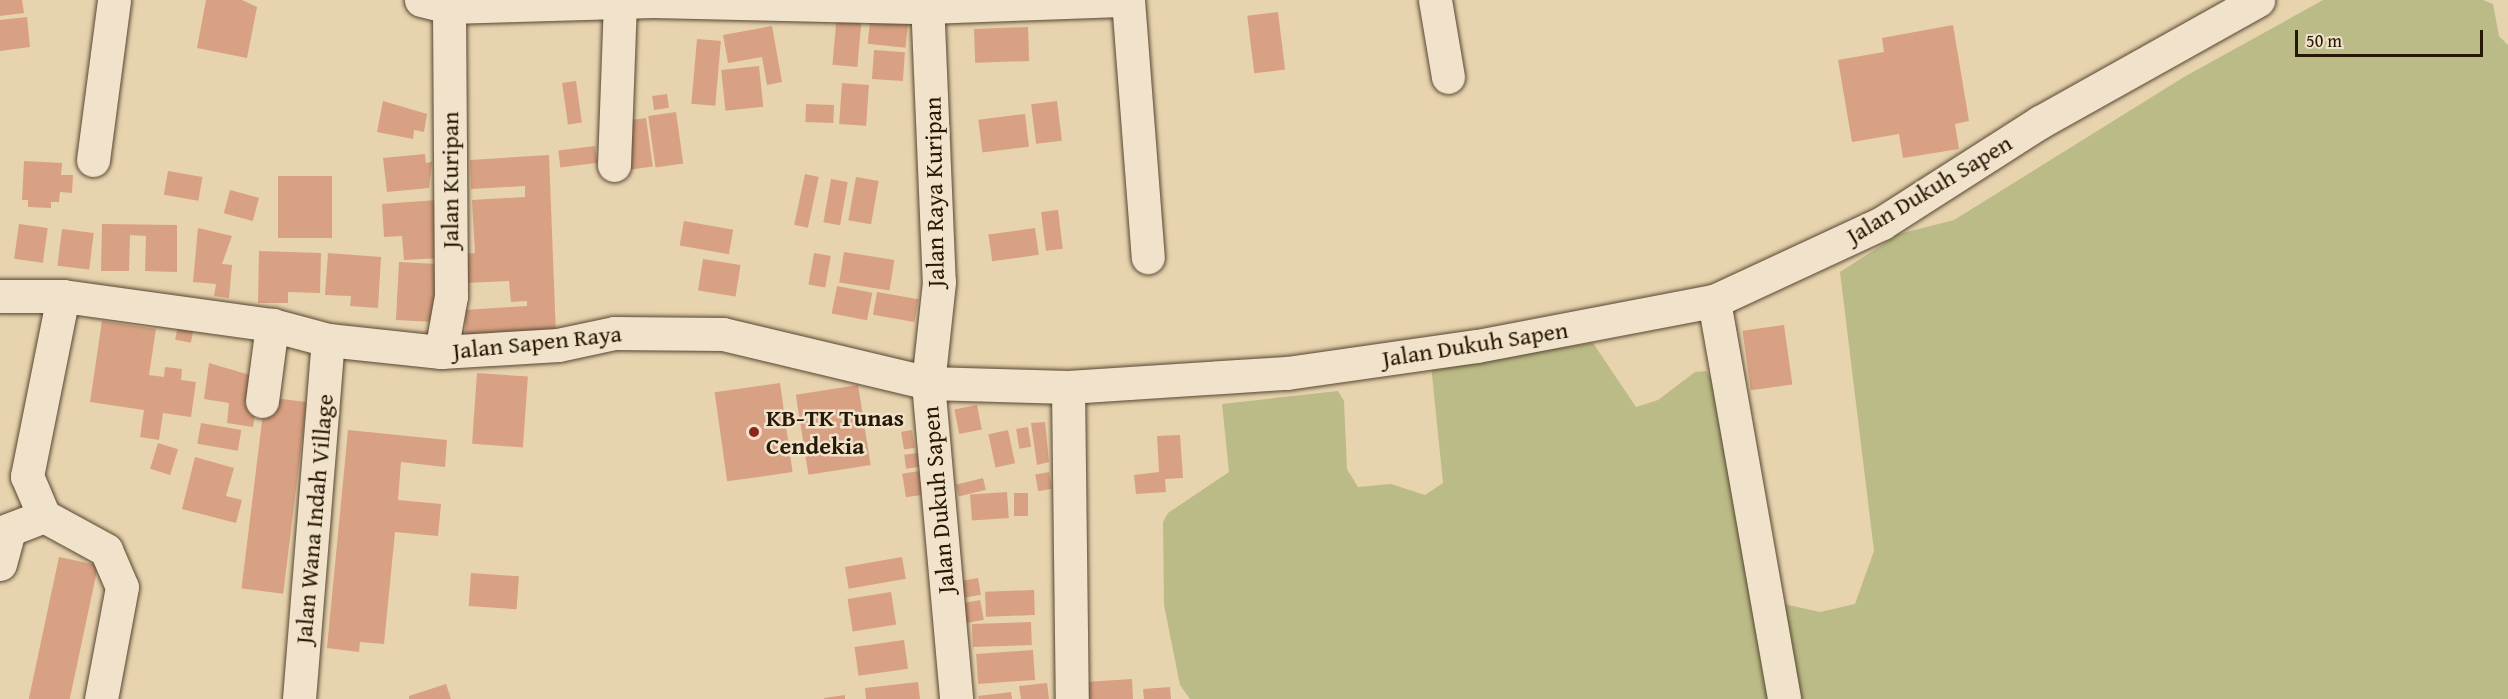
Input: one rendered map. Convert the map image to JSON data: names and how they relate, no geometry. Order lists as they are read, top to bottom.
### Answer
{
  "streets": {
    "street": [
      "Jalan Kuripan",
      "Jalan Dukuh Sapen",
      "Jalan Raya Kuripan",
      "Jalan Sapen Raya",
      "Jalan Wana Indah Village"
    ]
  },
  "crossings": [
    ["Jalan Kuripan", "Jalan Sapen Raya"],
    ["Jalan Dukuh Sapen", "Jalan Raya Kuripan"],
    ["Jalan Dukuh Sapen", "Jalan Sapen Raya"],
    ["Jalan Raya Kuripan", "Jalan Sapen Raya"],
    ["Jalan Sapen Raya", "Jalan Wana Indah Village"]
  ],
  "places": ["KB-TK Tunas Cendekia"],
  "scale_bar": "50 m"
}
